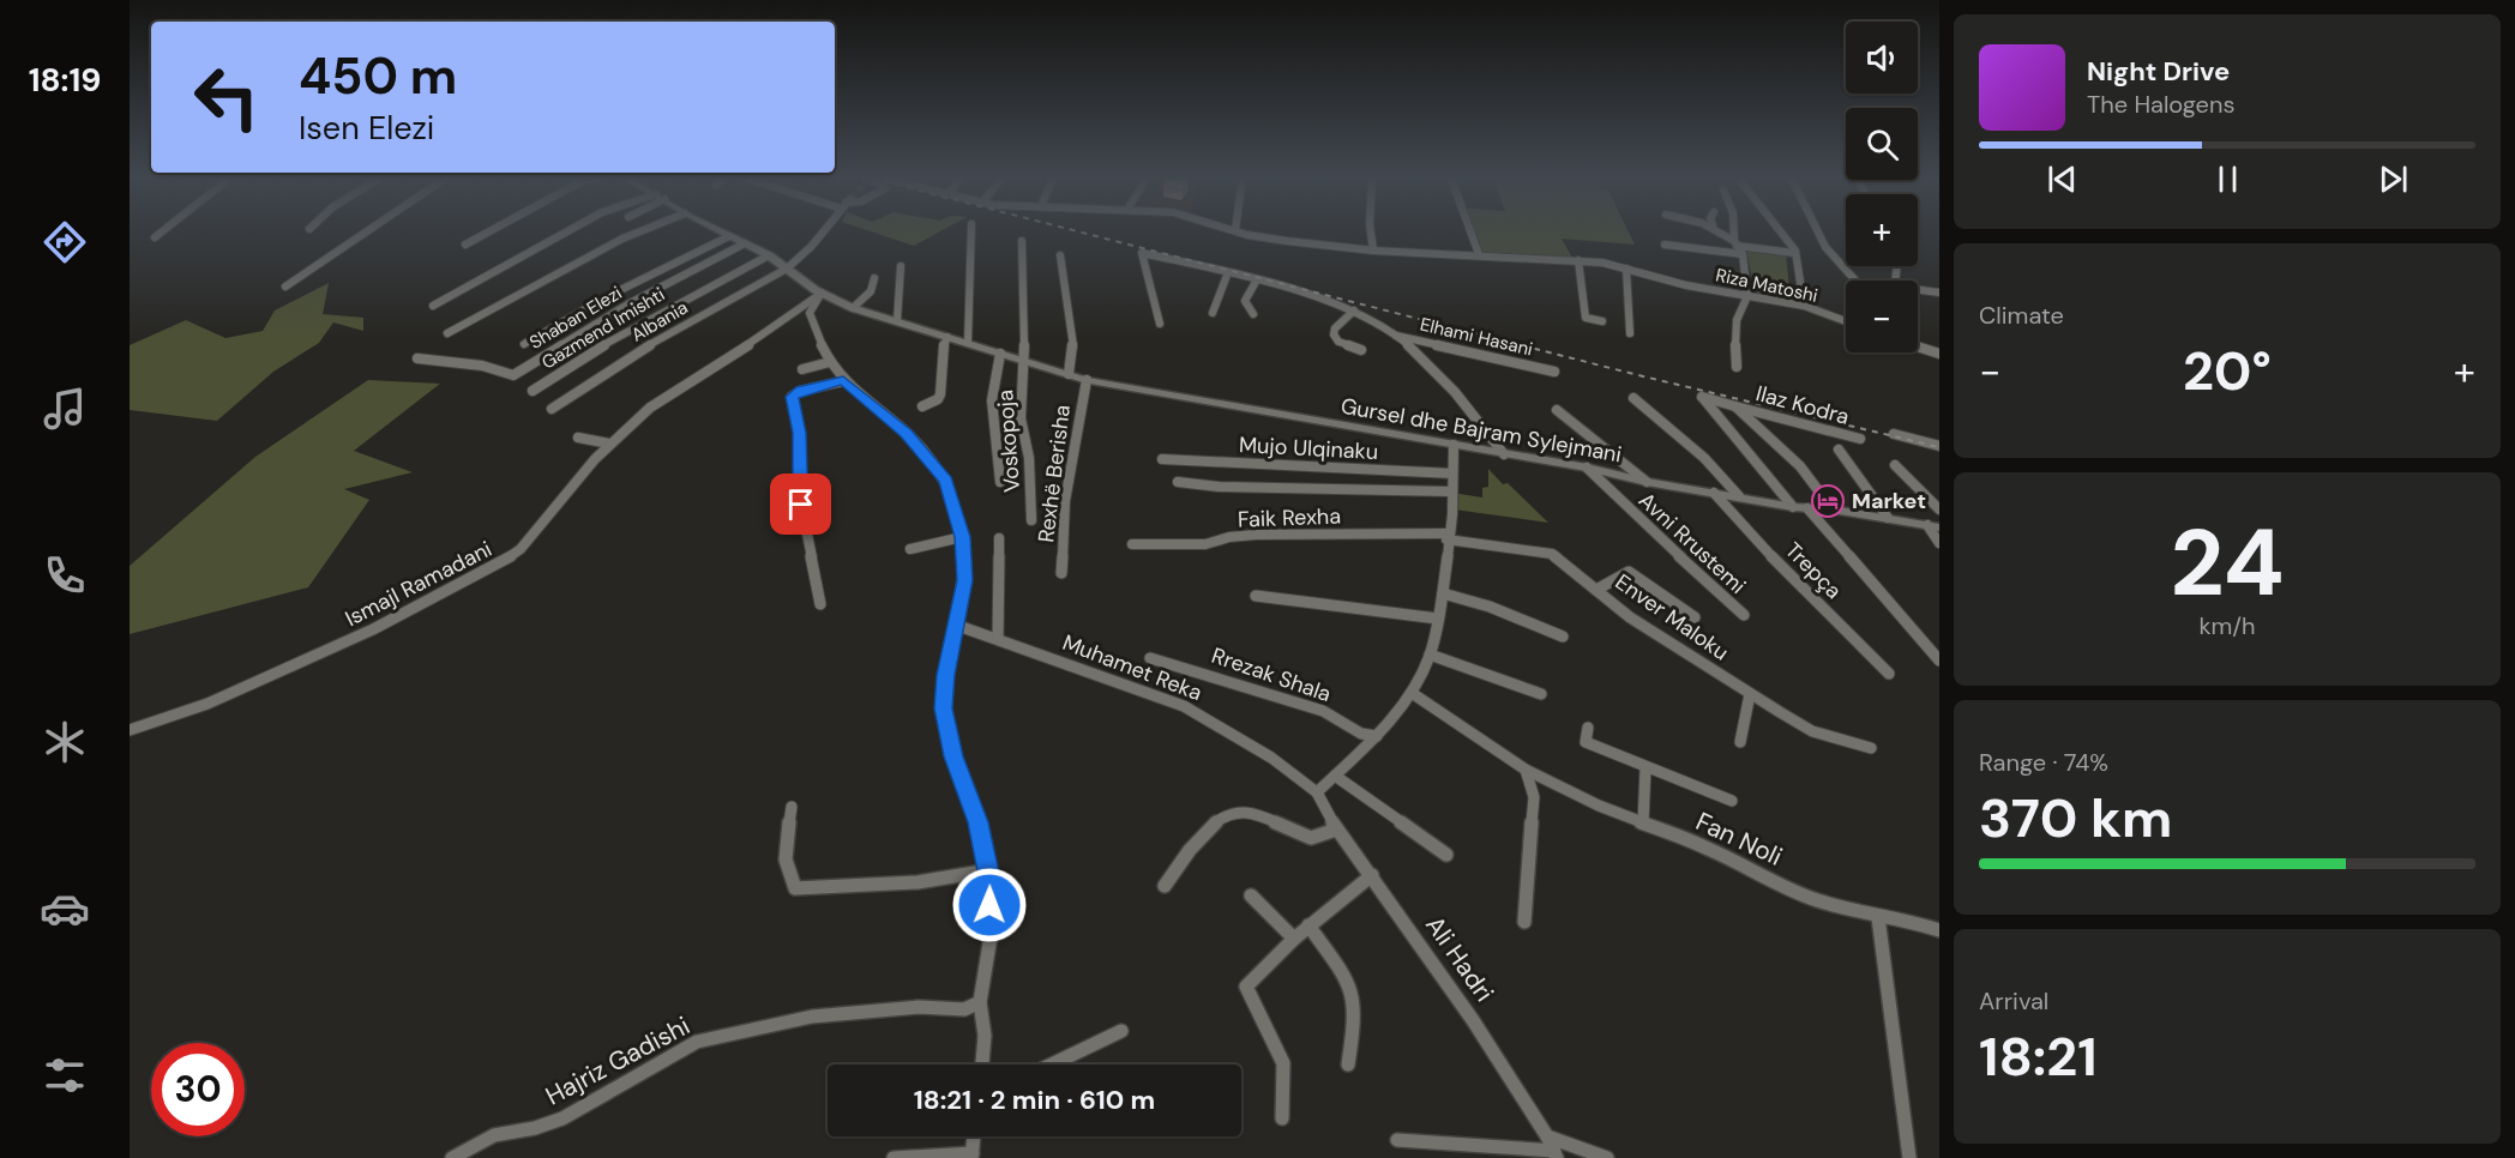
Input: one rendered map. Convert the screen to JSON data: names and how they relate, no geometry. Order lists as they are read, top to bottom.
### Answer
{
  "streets": {
    "street": [
      "Riza Matoshi",
      "Shaban Elezi",
      "Albania",
      "Gazmend Imishti",
      "Elhami Hasani",
      "Ilaz Kodra",
      "Gursel dhe Bajram Sylejmani",
      "Voskopoja",
      "Mujo Ulqinaku",
      "Rexhë Berisha",
      "Faik Rexha",
      "Avni Rrustemi",
      "Trepça",
      "Ismajl Ramadani",
      "Enver Maloku",
      "Muhamet Reka",
      "Rrezak Shala",
      "Fan Noli",
      "Ali Hadri",
      "Hajriz Gadishi"
    ]
  },
  "crossings": [
    ["Shaban Elezi", "Gursel dhe Bajram Sylejmani"],
    ["Albania", "Gursel dhe Bajram Sylejmani"],
    ["Gazmend Imishti", "Gursel dhe Bajram Sylejmani"],
    ["Elhami Hasani", "Gursel dhe Bajram Sylejmani"],
    ["Ilaz Kodra", "Gursel dhe Bajram Sylejmani"],
    ["Gursel dhe Bajram Sylejmani", "Voskopoja"],
    ["Gursel dhe Bajram Sylejmani", "Rexhë Berisha"],
    ["Gursel dhe Bajram Sylejmani", "Avni Rrustemi"],
    ["Gursel dhe Bajram Sylejmani", "Trepça"],
    ["Gursel dhe Bajram Sylejmani", "Ismajl Ramadani"],
    ["Faik Rexha", "Enver Maloku"],
    ["Muhamet Reka", "Ali Hadri"]
  ],
  "places": {
    "hotel": ["Market"]
  },
  "page": {
    "tabs": "18:19",
    "map_buttons": ["+", "−"],
    "turn": ["450 m", "Isen Elezi"],
    "song": ["Night Drive", "The Halogens"],
    "tile": [
      "Climate",
      ["24", "km/h"],
      ["Range · 74%", "370 km"],
      ["Arrival", "18:21"]
    ],
    "heat": ["−", "20°", "+"],
    "limit": "30",
    "trip": "18:21 · 2 min · 610 m"
  }
}
